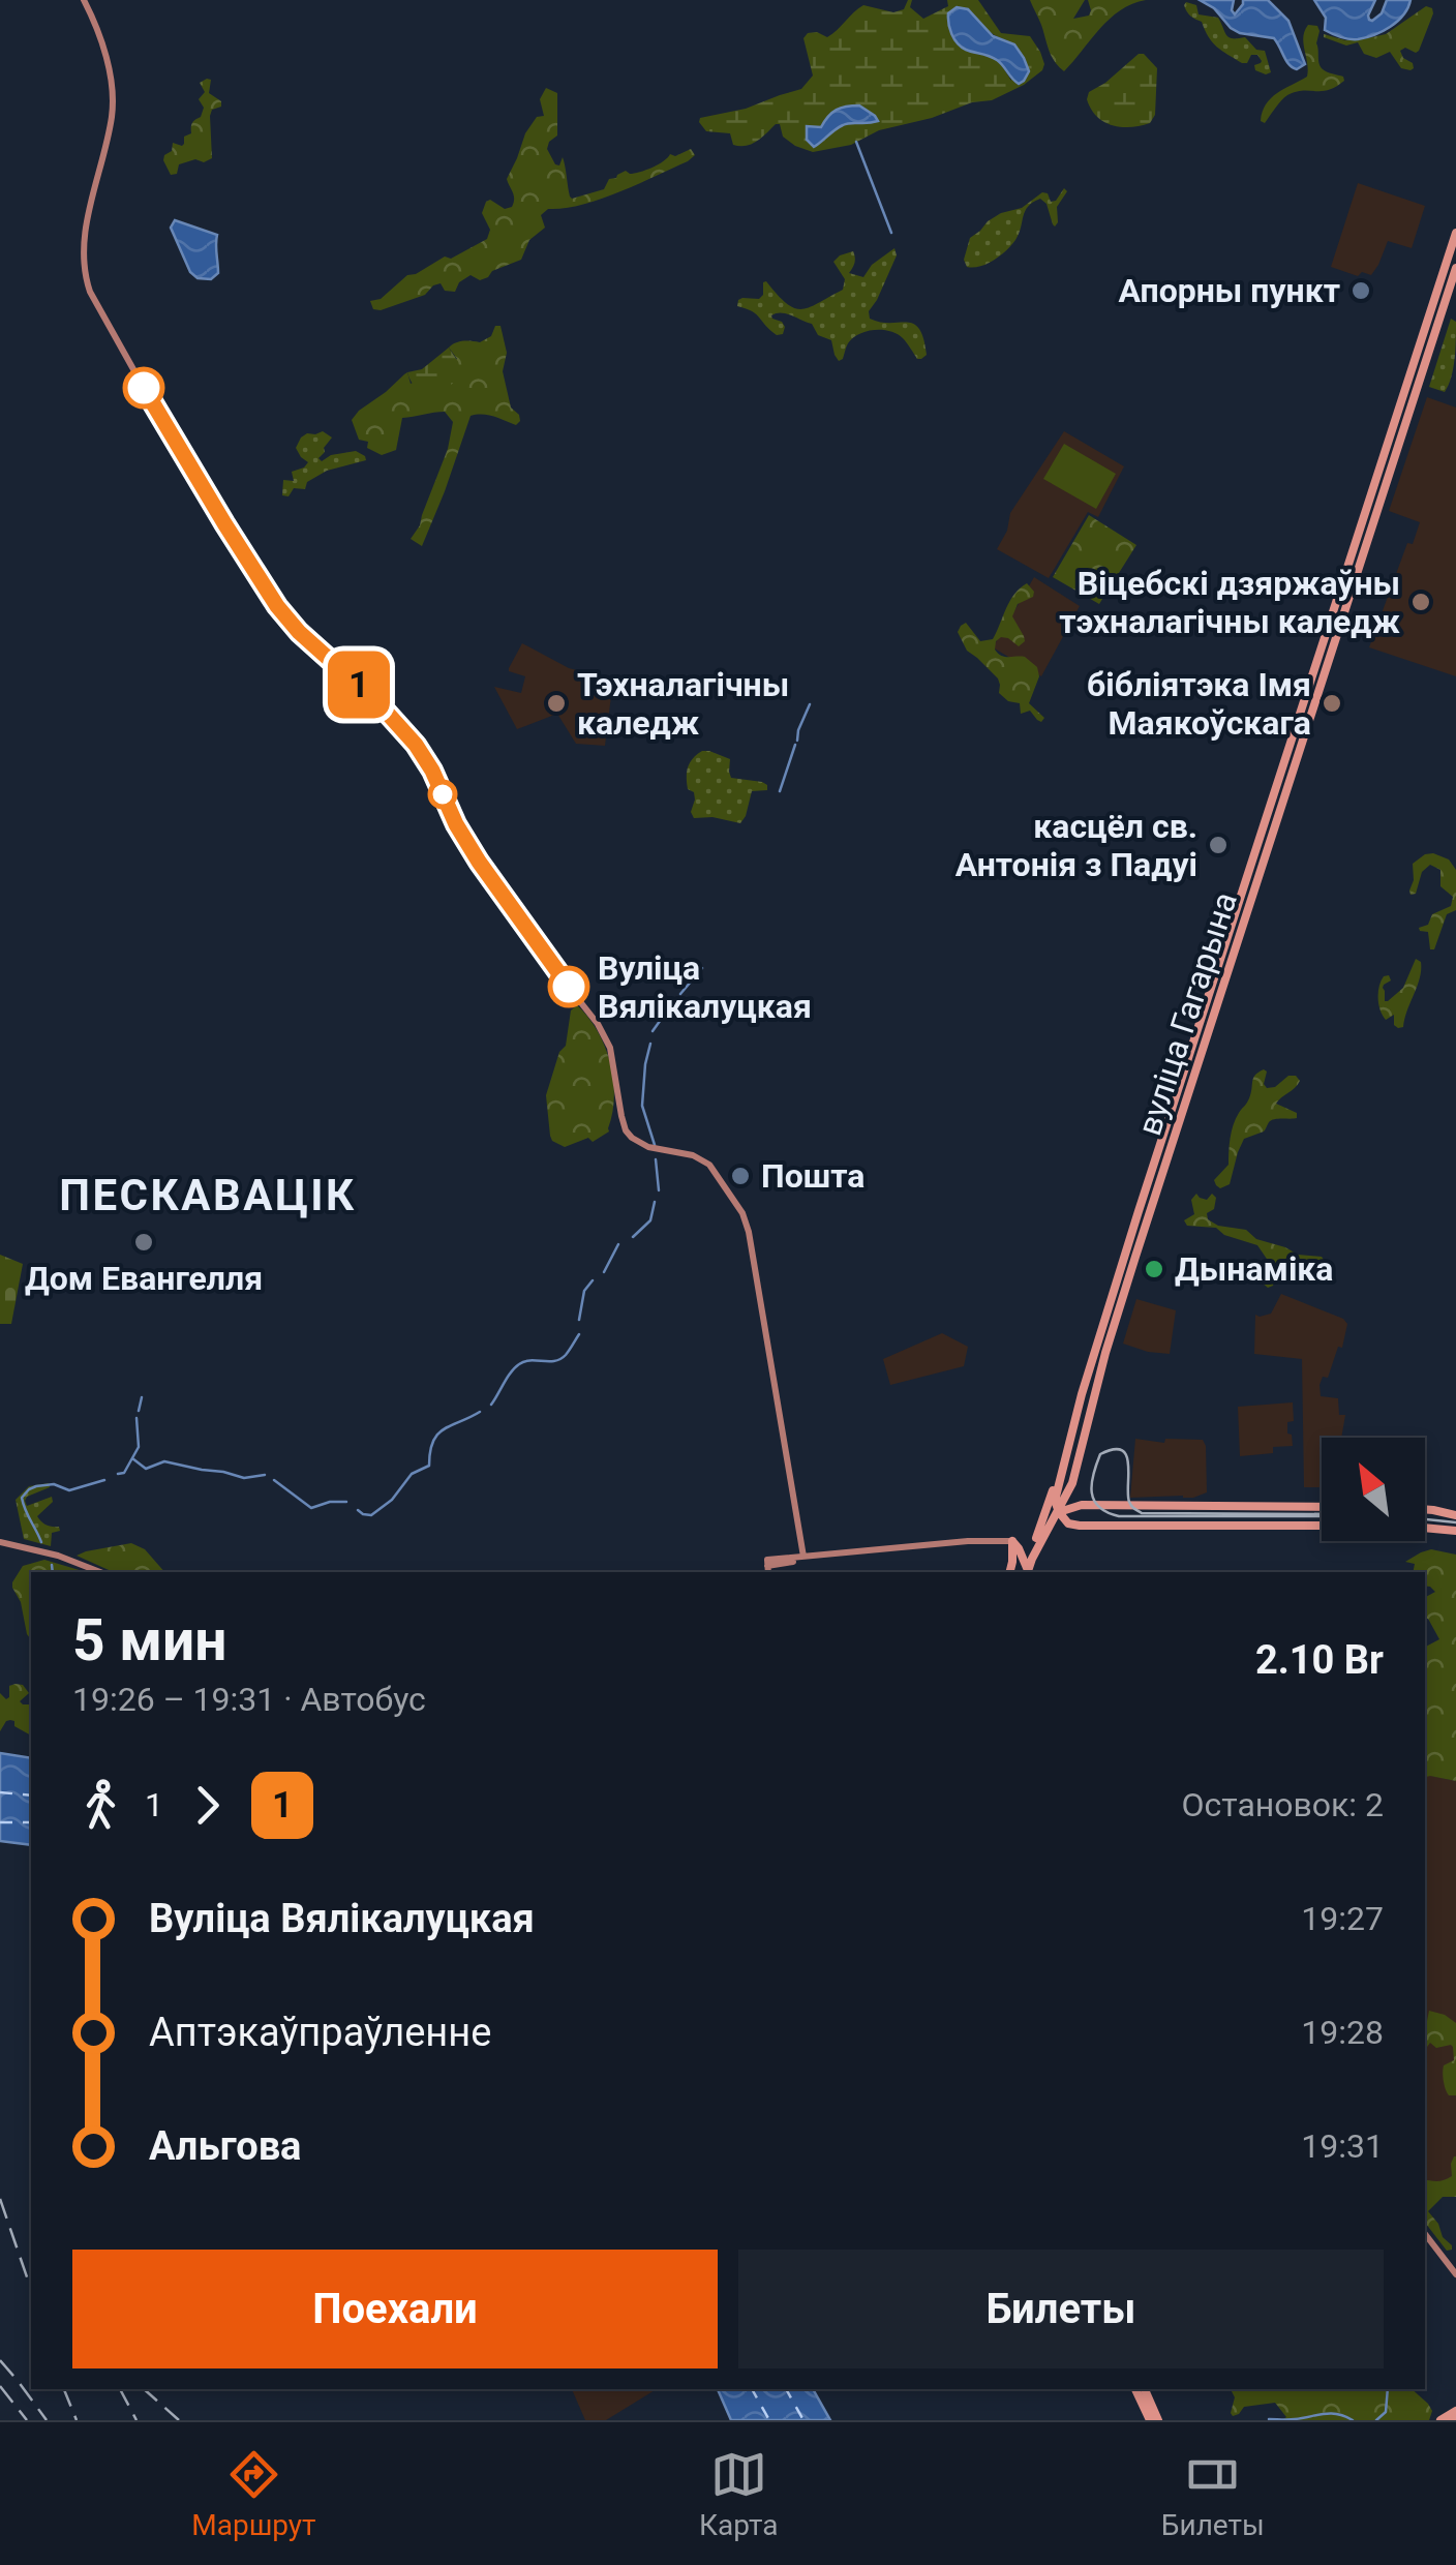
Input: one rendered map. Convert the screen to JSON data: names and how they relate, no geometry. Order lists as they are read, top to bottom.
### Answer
{
  "streets": {
    "main road": ["вуліца Гагарына"]
  },
  "districts": ["ПЕСКАВАЦІК"],
  "places": [
    "Апорны пункт",
    "Віцебскі дзяржаўны тэхналагічны каледж",
    "Тэхналагічны каледж",
    "бібліятэка Імя Маякоўскага",
    "касцёл св. Антонія з Падуі",
    "Вуліца Вялікалуцкая",
    "Пошта",
    "Дом Евангелля",
    "Дынаміка"
  ],
  "lines": ["bus line 1"],
  "north": "top left",
  "page": {
    "on_map": "1",
    "heading": ["5 мин", "19:26 – 19:31 · Автобус", "2.10 Br"],
    "legs": ["1", "1", "Остановок: 2"],
    "list": [
      {
        "name": "Вуліца Вялікалуцкая",
        "value": "19:27"
      },
      {
        "name": "Аптэкаўпраўленне",
        "value": "19:28"
      },
      {
        "name": "Альгова",
        "value": "19:31"
      }
    ],
    "buttons": ["Поехали", "Билеты"],
    "tabs": ["Маршрут", "Карта", "Билеты"]
  }
}
